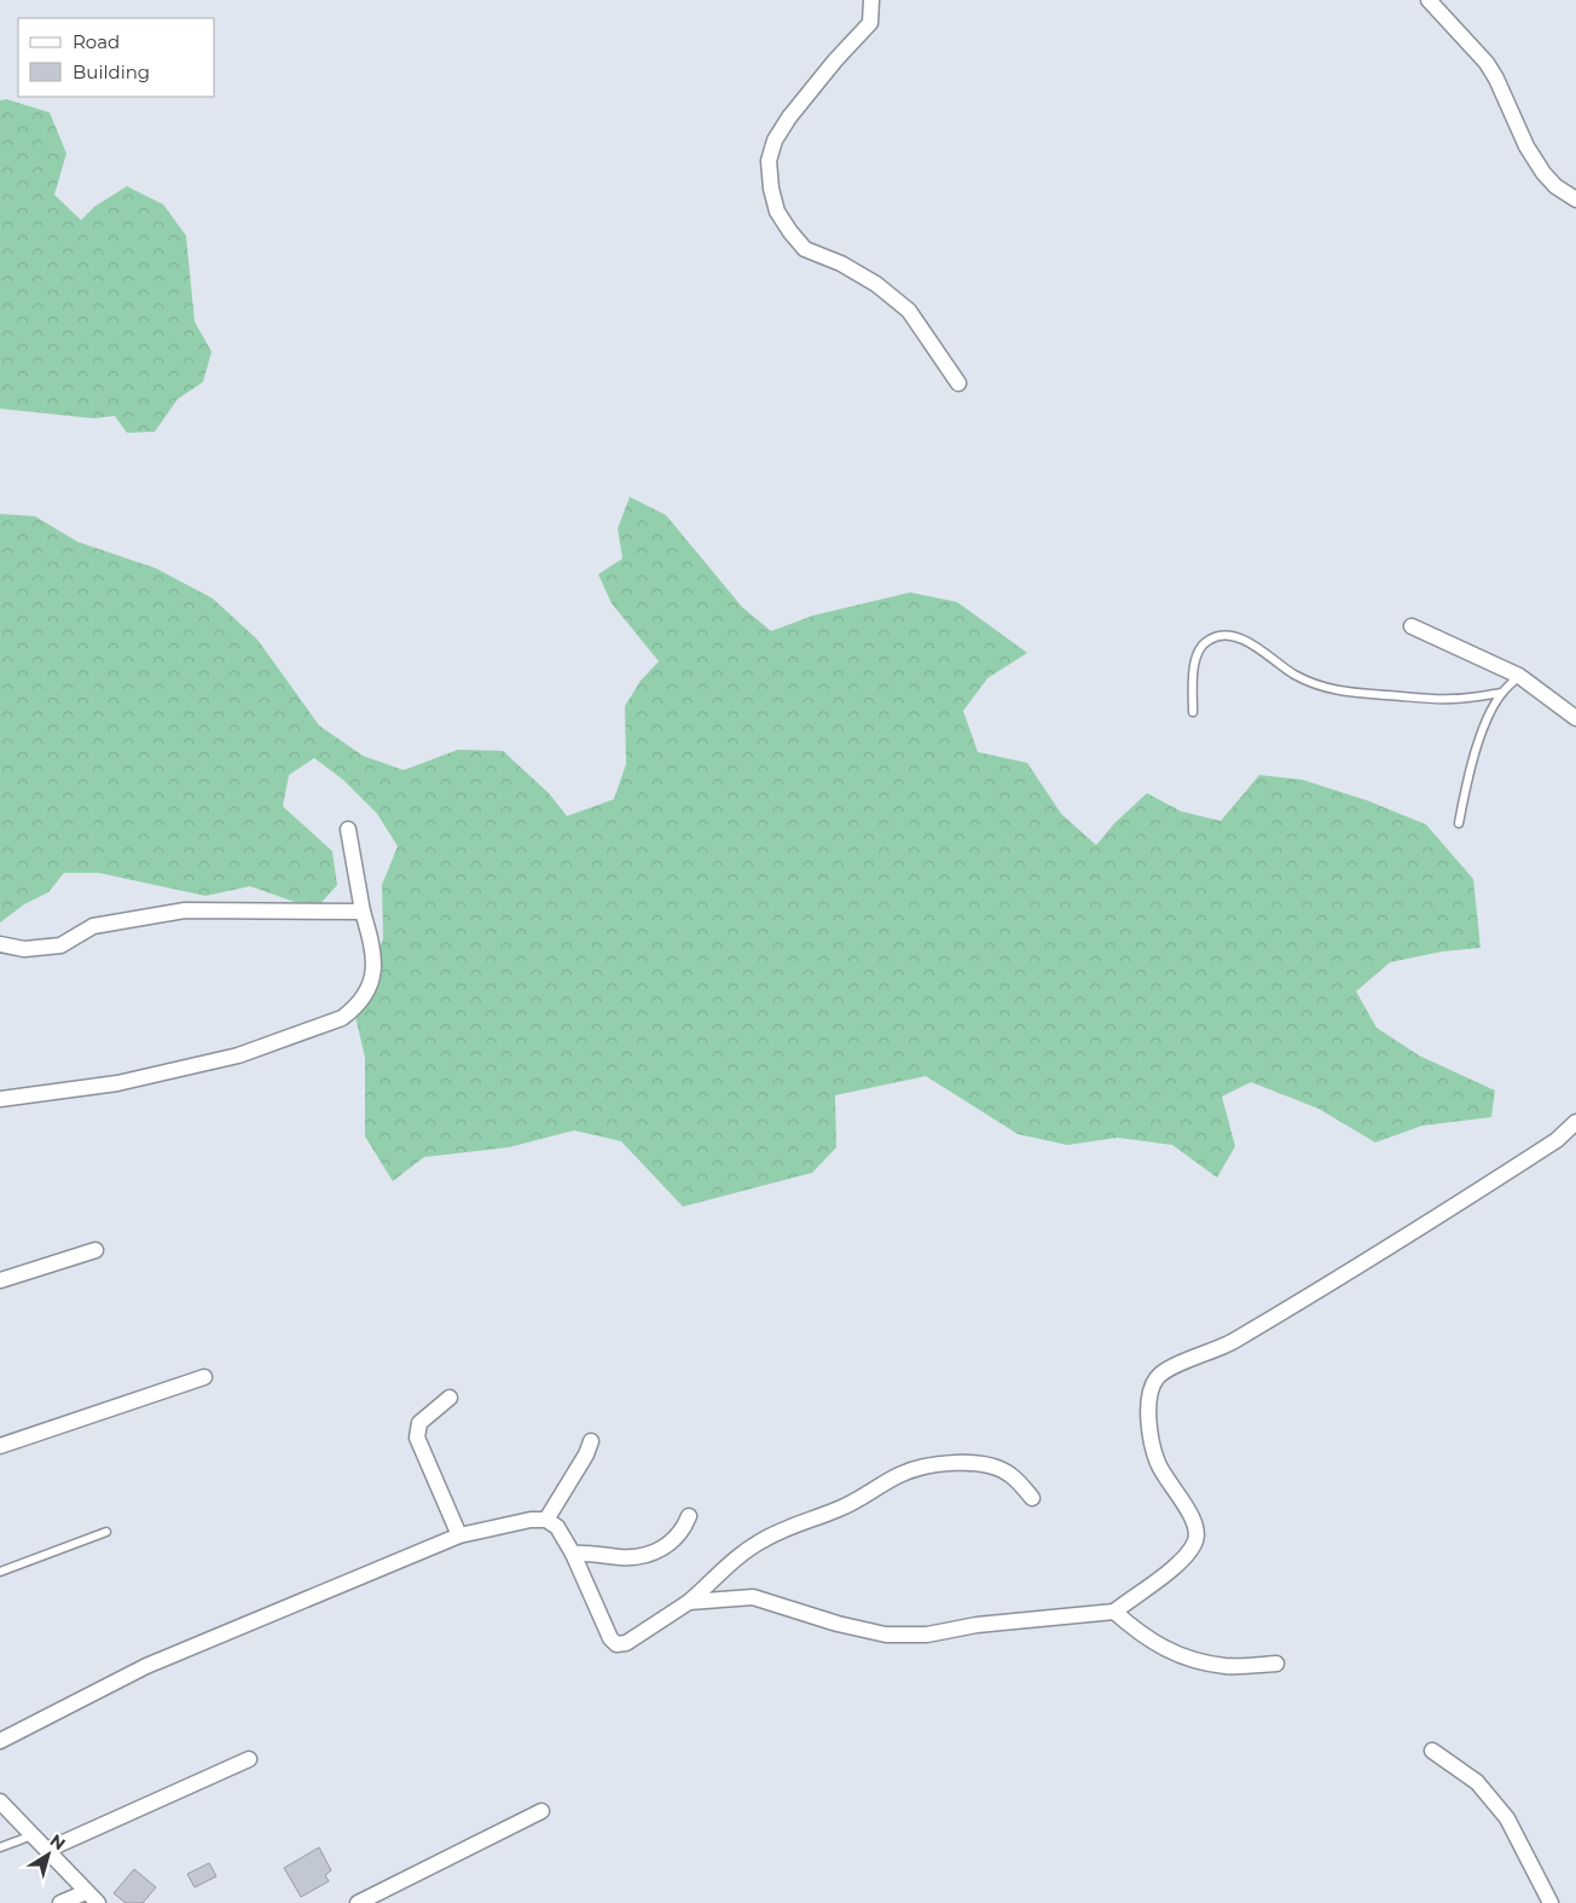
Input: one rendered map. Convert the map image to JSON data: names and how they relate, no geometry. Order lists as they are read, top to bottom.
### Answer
{
  "legend": ["Road", "Building"],
  "north": "top right"
}
